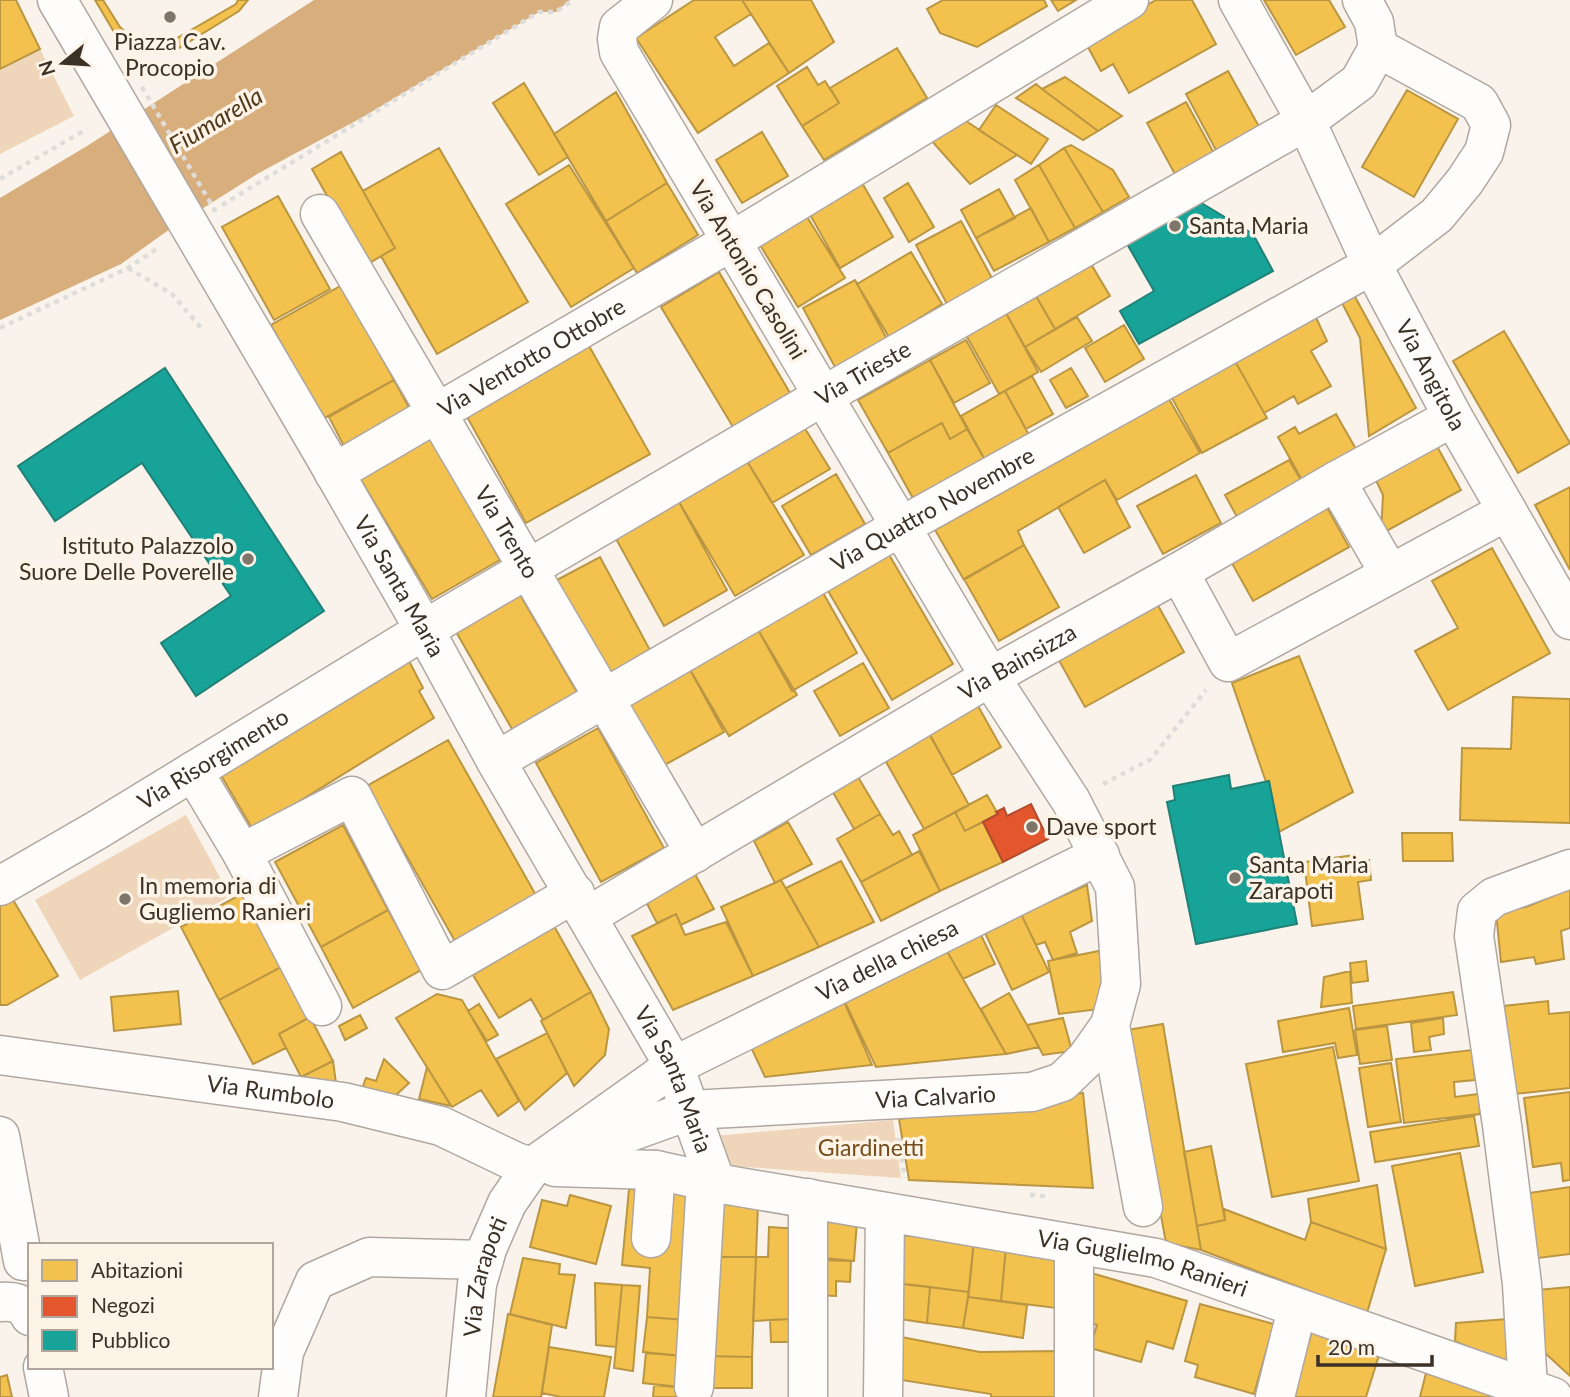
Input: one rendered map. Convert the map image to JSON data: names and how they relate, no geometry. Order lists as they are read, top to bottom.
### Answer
{
  "streets": {
    "street": [
      "Via Antonio Casolini",
      "Via Ventotto Ottobre",
      "Via Trieste",
      "Via Angitola",
      "Via Quattro Novembre",
      "Via Trento",
      "Via Santa Maria",
      "Via Bainsizza",
      "Via Risorgimento",
      "Via della chiesa",
      "Via Rumbolo",
      "Via Calvario",
      "Via Guglielmo Ranieri",
      "Via Zarapoti"
    ]
  },
  "crossings": [
    ["Via Antonio Casolini", "Via Ventotto Ottobre"],
    ["Via Antonio Casolini", "Via Trieste"],
    ["Via Antonio Casolini", "Via Quattro Novembre"],
    ["Via Antonio Casolini", "Via Bainsizza"],
    ["Via Antonio Casolini", "Via della chiesa"],
    ["Via Antonio Casolini", "Via Calvario"],
    ["Via Ventotto Ottobre", "Via Trento"],
    ["Via Ventotto Ottobre", "Via Santa Maria"],
    ["Via Trieste", "Via Angitola"],
    ["Via Trieste", "Via Quattro Novembre"],
    ["Via Trieste", "Via Trento"],
    ["Via Trieste", "Via Santa Maria"],
    ["Via Trieste", "Via Risorgimento"],
    ["Via Angitola", "Via Quattro Novembre"],
    ["Via Angitola", "Via Bainsizza"],
    ["Via Quattro Novembre", "Via Trento"],
    ["Via Quattro Novembre", "Via Santa Maria"],
    ["Via Trento", "Via Bainsizza"],
    ["Via Santa Maria", "Via Bainsizza"],
    ["Via Santa Maria", "Via Risorgimento"],
    ["Via Santa Maria", "Via della chiesa"],
    ["Via Santa Maria", "Via Rumbolo"],
    ["Via Santa Maria", "Via Calvario"],
    ["Via Santa Maria", "Via Guglielmo Ranieri"],
    ["Via della chiesa", "Via Calvario"],
    ["Via Rumbolo", "Via Guglielmo Ranieri"],
    ["Via Rumbolo", "Via Zarapoti"]
  ],
  "water": ["Fiumarella"],
  "parks": ["Giardinetti"],
  "places": [
    "Piazza Cav. Procopio",
    "Santa Maria",
    "Istituto Palazzolo Suore Delle Poverelle",
    "Dave sport",
    "Santa Maria Zarapoti",
    "In memoria di Gugliemo Ranieri"
  ],
  "legend": ["Abitazioni", "Negozi", "Pubblico"],
  "scale_bar": "20 m",
  "north": "left"
}
